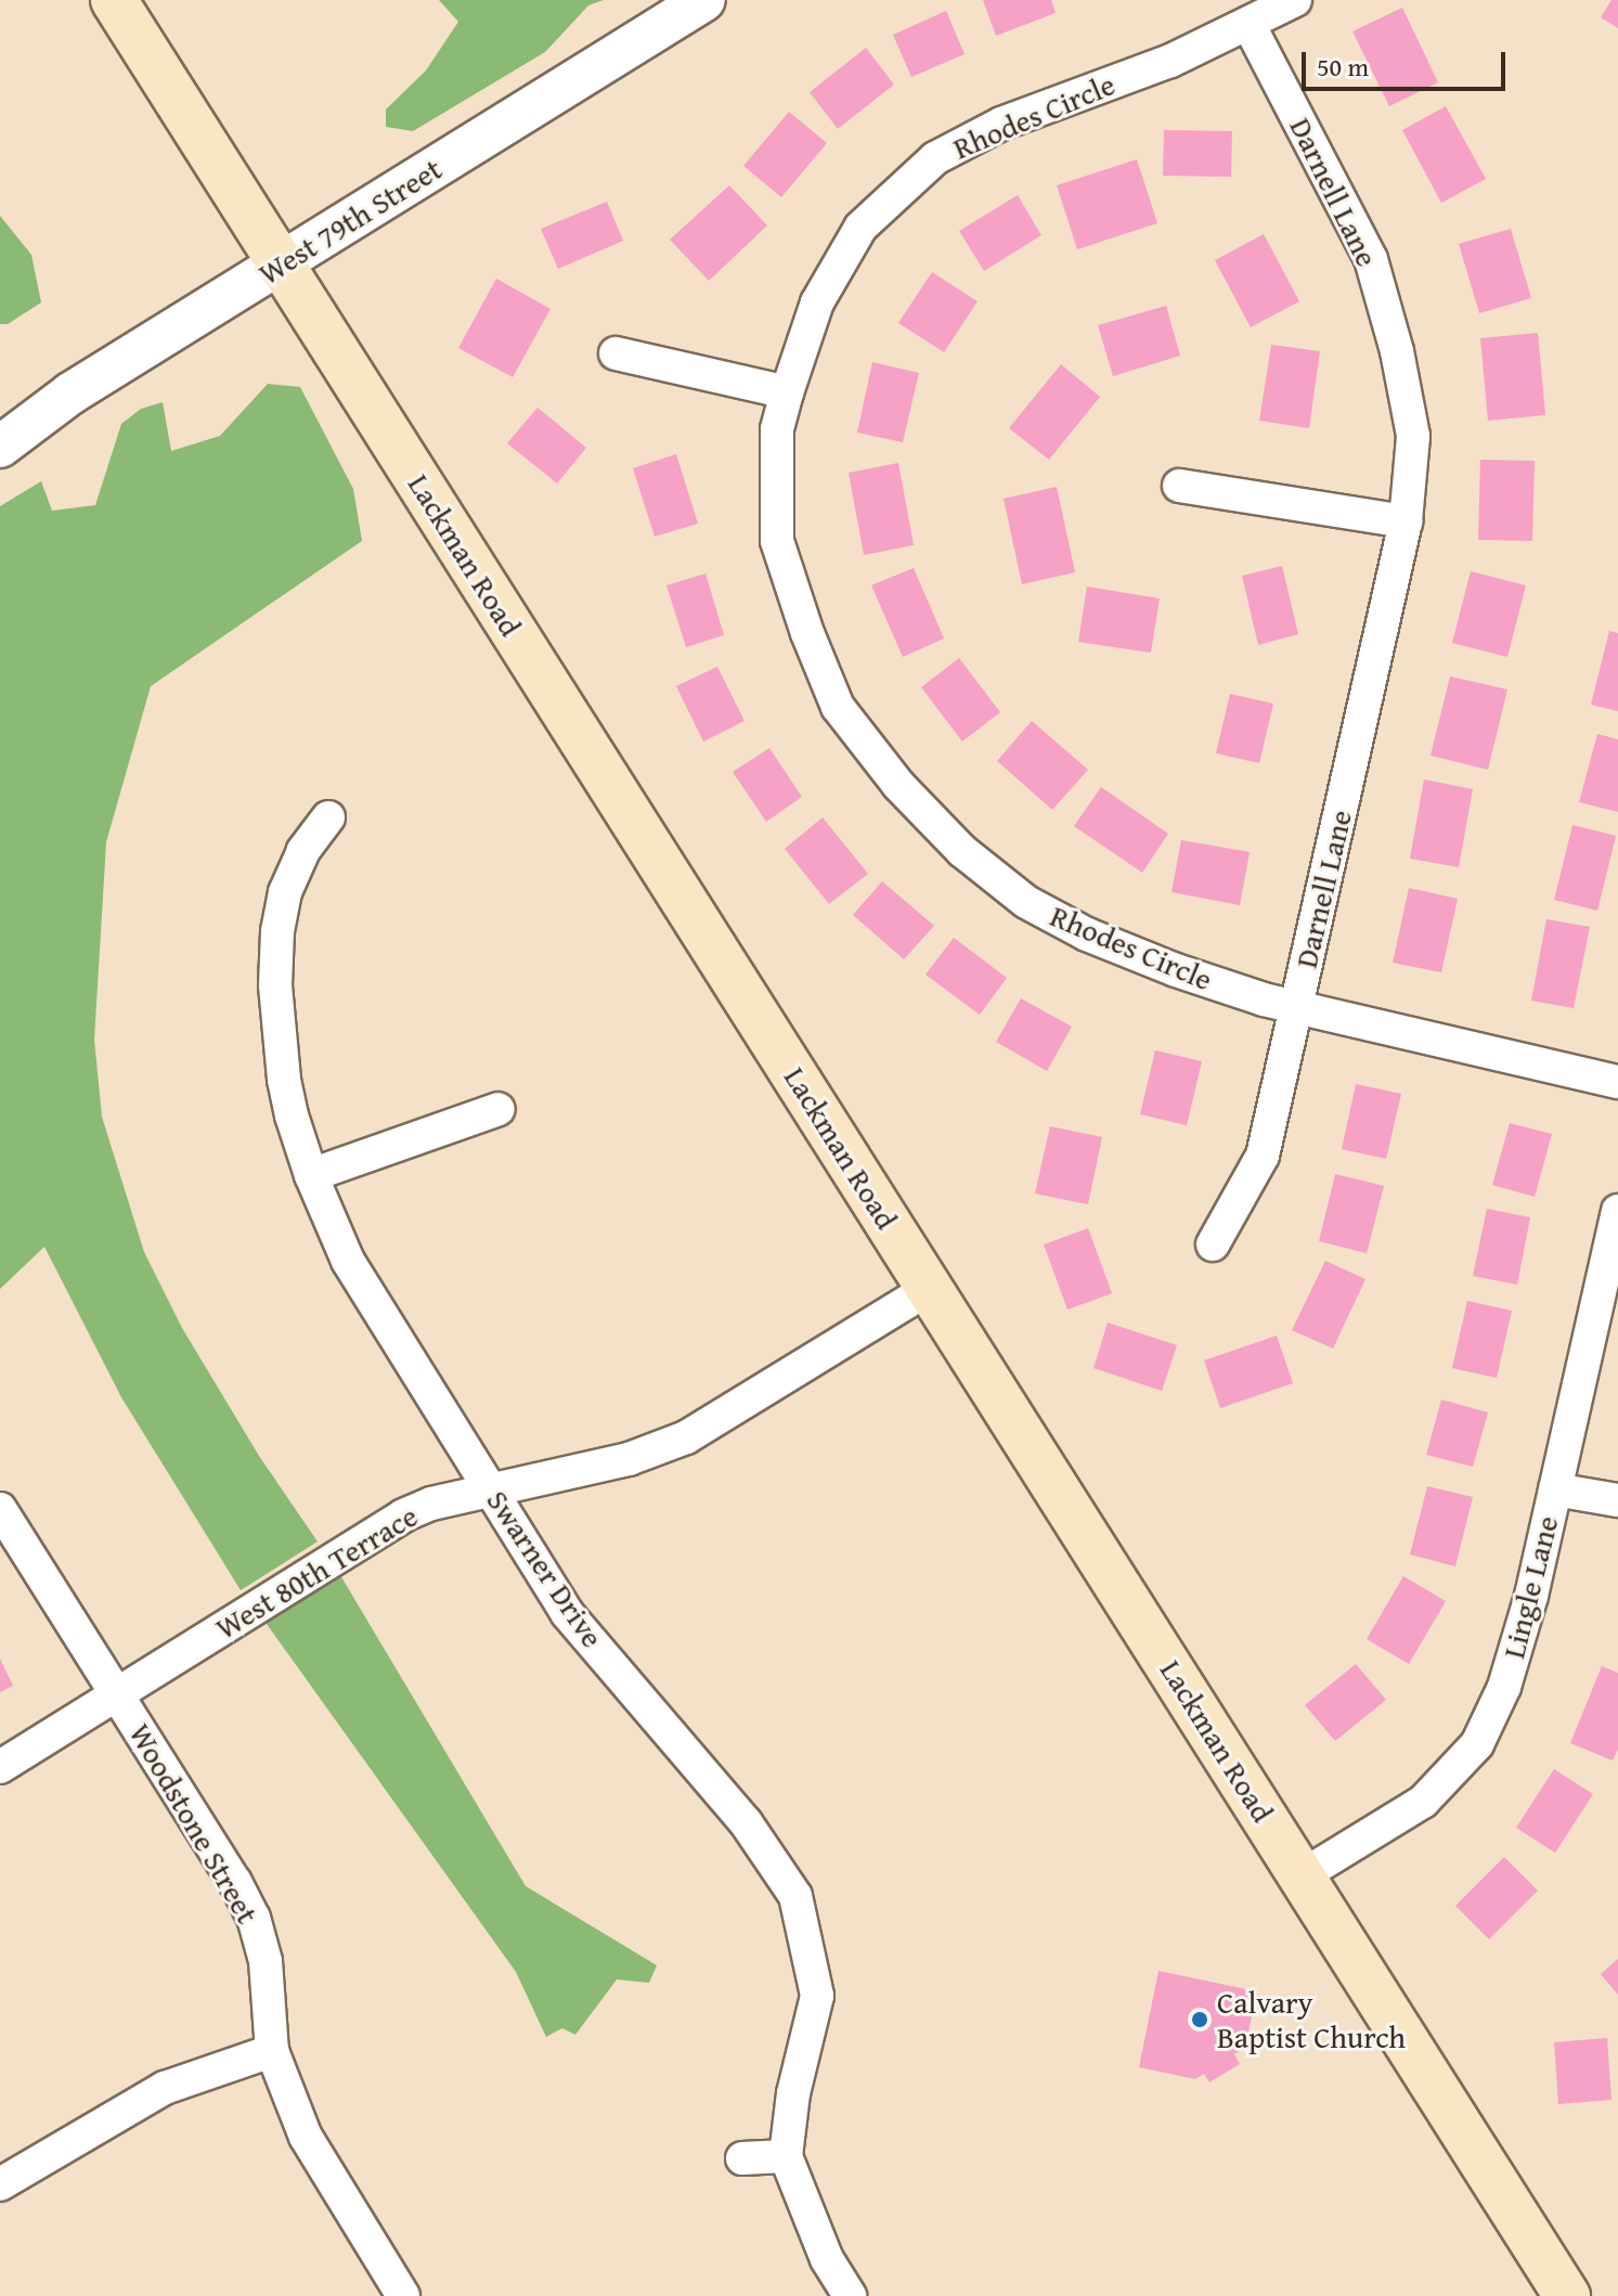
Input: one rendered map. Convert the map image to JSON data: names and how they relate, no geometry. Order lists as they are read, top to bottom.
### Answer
{
  "streets": {
    "main road": ["Lackman Road"],
    "street": [
      "Rhodes Circle",
      "Darnell Lane",
      "West 79th Street",
      "Swarner Drive",
      "West 80th Terrace",
      "Lingle Lane",
      "Woodstone Street"
    ]
  },
  "crossings": [
    ["Rhodes Circle", "Darnell Lane"],
    ["West 79th Street", "Lackman Road"],
    ["Lackman Road", "West 80th Terrace"],
    ["Lackman Road", "Lingle Lane"],
    ["Swarner Drive", "West 80th Terrace"],
    ["West 80th Terrace", "Woodstone Street"]
  ],
  "places": ["Calvary Baptist Church"],
  "scale_bar": "50 m"
}
